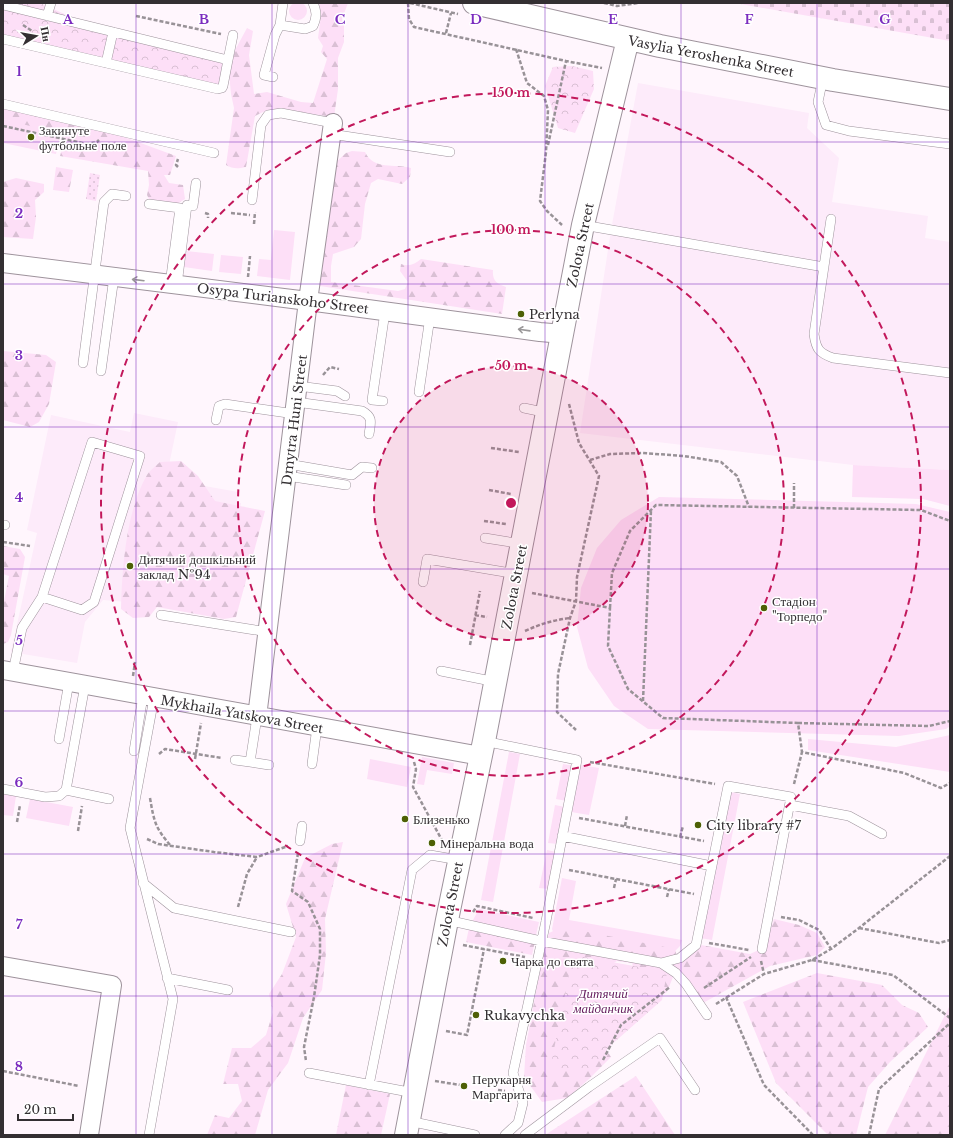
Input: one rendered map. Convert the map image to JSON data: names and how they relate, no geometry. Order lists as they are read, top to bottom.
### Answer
{
  "streets": {
    "street": [
      "Vasylia Yeroshenka Street",
      "Zolota Street",
      "Osypa Turianskoho Street",
      "Dmytra Huni Street",
      "Mykhaila Yatskova Street"
    ]
  },
  "crossings": [
    ["Vasylia Yeroshenka Street", "Zolota Street"],
    ["Zolota Street", "Osypa Turianskoho Street"],
    ["Zolota Street", "Mykhaila Yatskova Street"],
    ["Osypa Turianskoho Street", "Dmytra Huni Street"],
    ["Dmytra Huni Street", "Mykhaila Yatskova Street"]
  ],
  "parks": ["Дитячий майданчик"],
  "places": [
    "Закинуте футбольне поле",
    "Perlyna",
    "Дитячий дошкільний заклад №94",
    "Стадіон \"Торпедо\"",
    "Близенько",
    "City library #7",
    "Мінеральна вода",
    "Чарка до свята",
    "Rukavychka",
    "Перукарня Маргарита"
  ],
  "scale_bar": "20 m",
  "north": "right",
  "grid": {
    "columns": [
      "A",
      "B",
      "C",
      "D",
      "E",
      "F",
      "G"
    ],
    "rows": [
      "1",
      "2",
      "3",
      "4",
      "5",
      "6",
      "7",
      "8"
    ]
  },
  "rings": ["150 m", "100 m", "50 m"]
}
